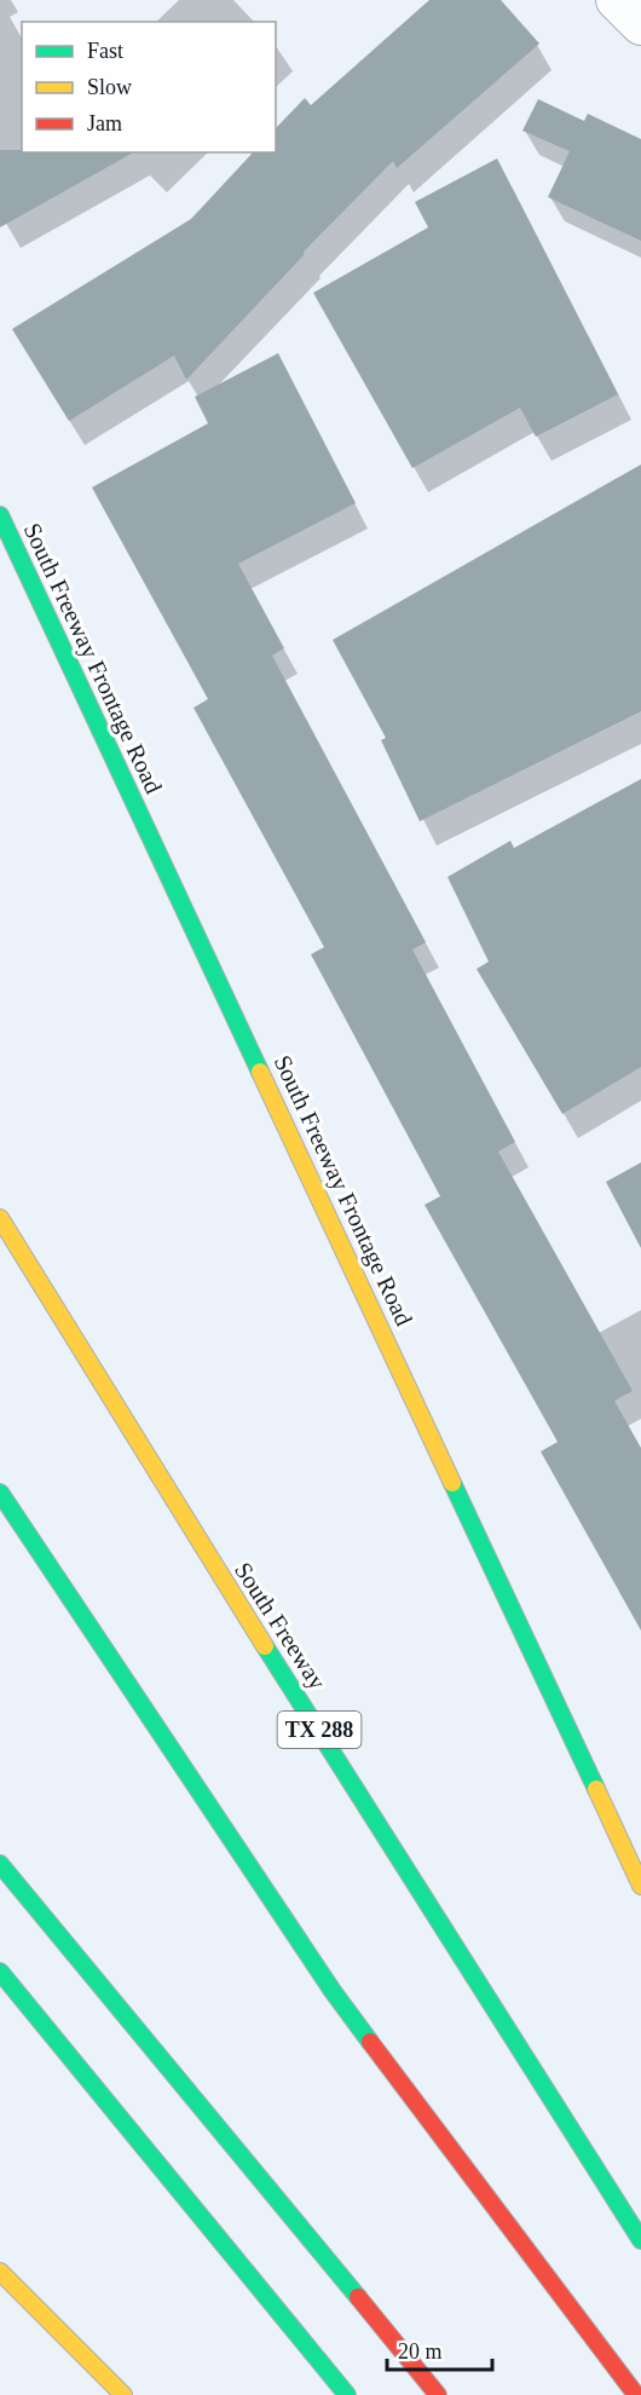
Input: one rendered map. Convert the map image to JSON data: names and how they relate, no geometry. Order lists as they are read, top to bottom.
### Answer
{
  "streets": {
    "main road": ["South Freeway Frontage Road", "South Freeway", "TX 288"]
  },
  "legend": ["Fast", "Slow", "Jam"],
  "scale_bar": "20 m"
}
